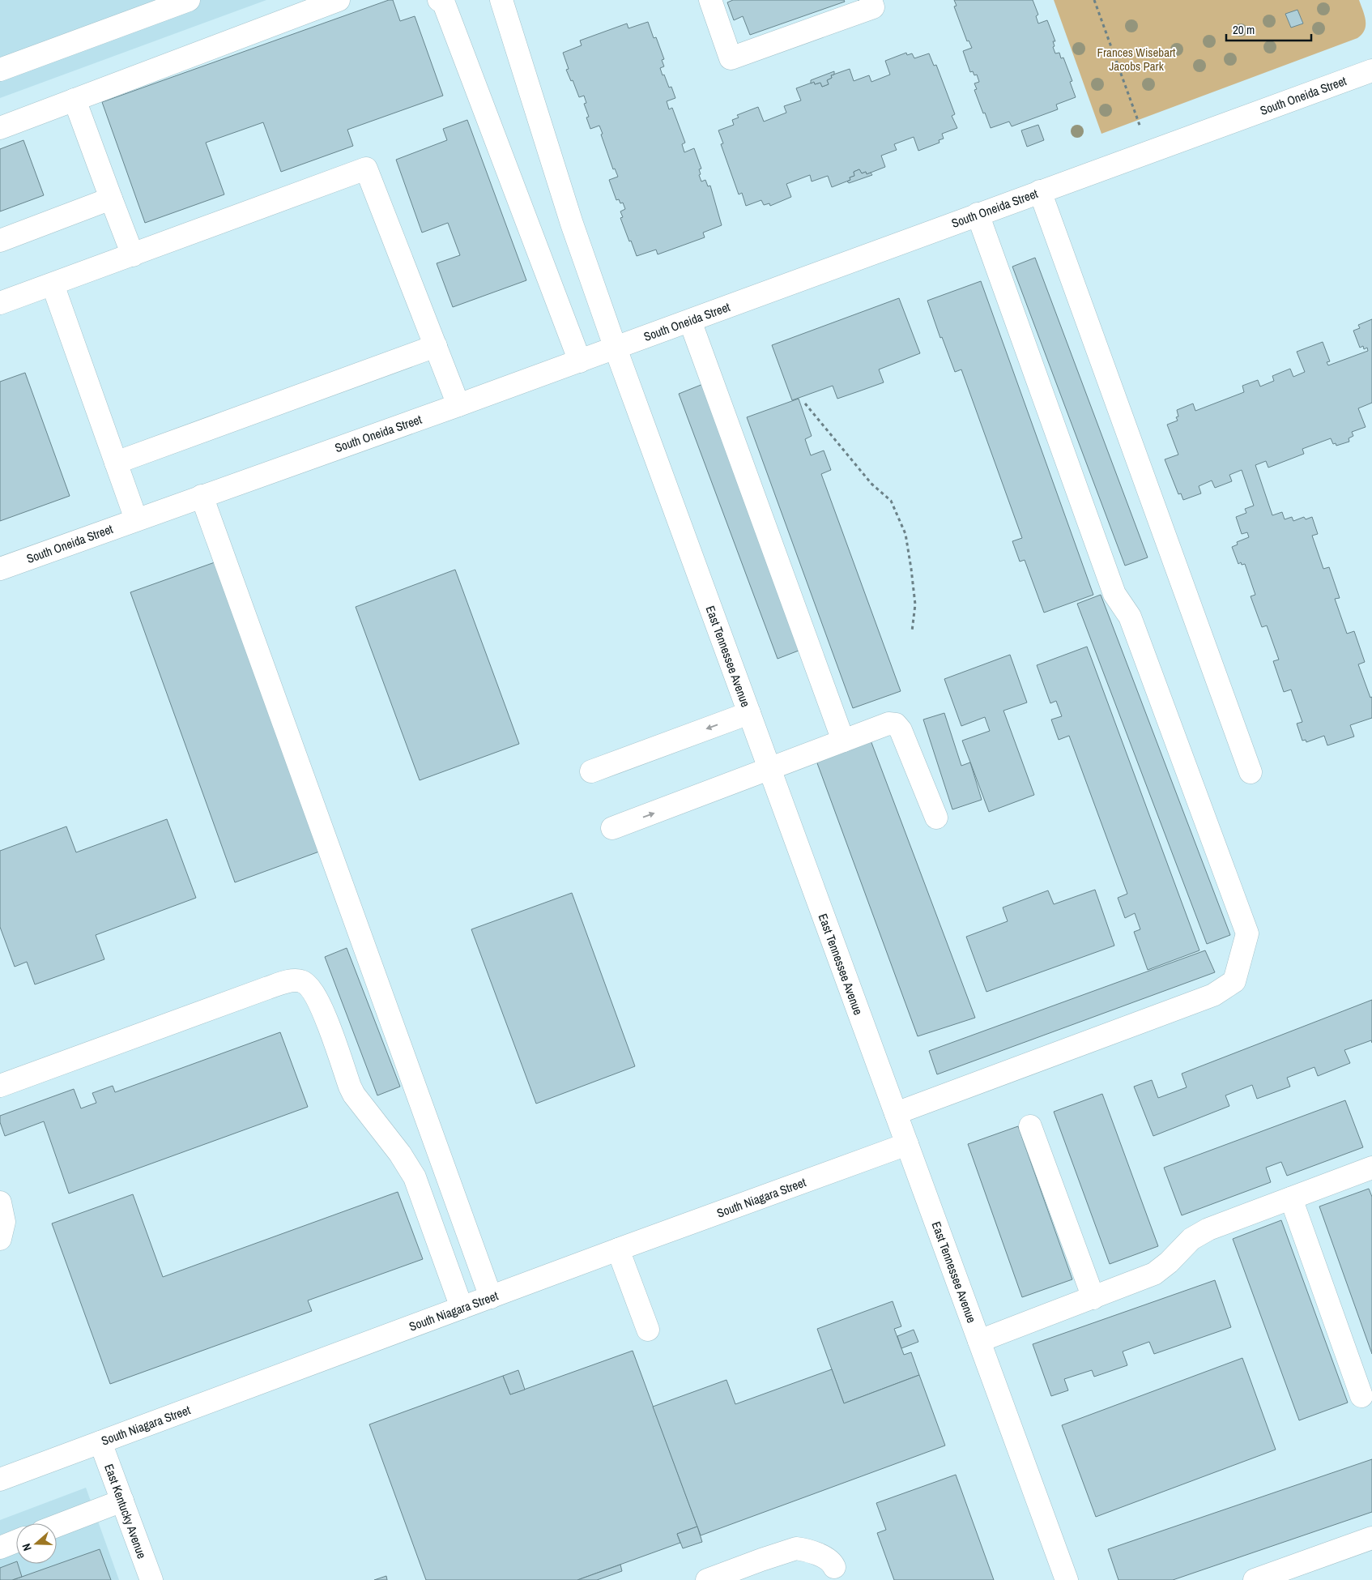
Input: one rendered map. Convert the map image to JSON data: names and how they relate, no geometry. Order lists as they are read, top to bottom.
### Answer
{
  "streets": {
    "street": [
      "South Oneida Street",
      "East Tennessee Avenue",
      "South Niagara Street",
      "East Kentucky Avenue"
    ]
  },
  "crossings": [
    ["South Oneida Street", "East Tennessee Avenue"],
    ["East Tennessee Avenue", "South Niagara Street"],
    ["South Niagara Street", "East Kentucky Avenue"]
  ],
  "parks": ["Frances Wisebart Jacobs Park"],
  "scale_bar": "20 m",
  "north": "left"
}
